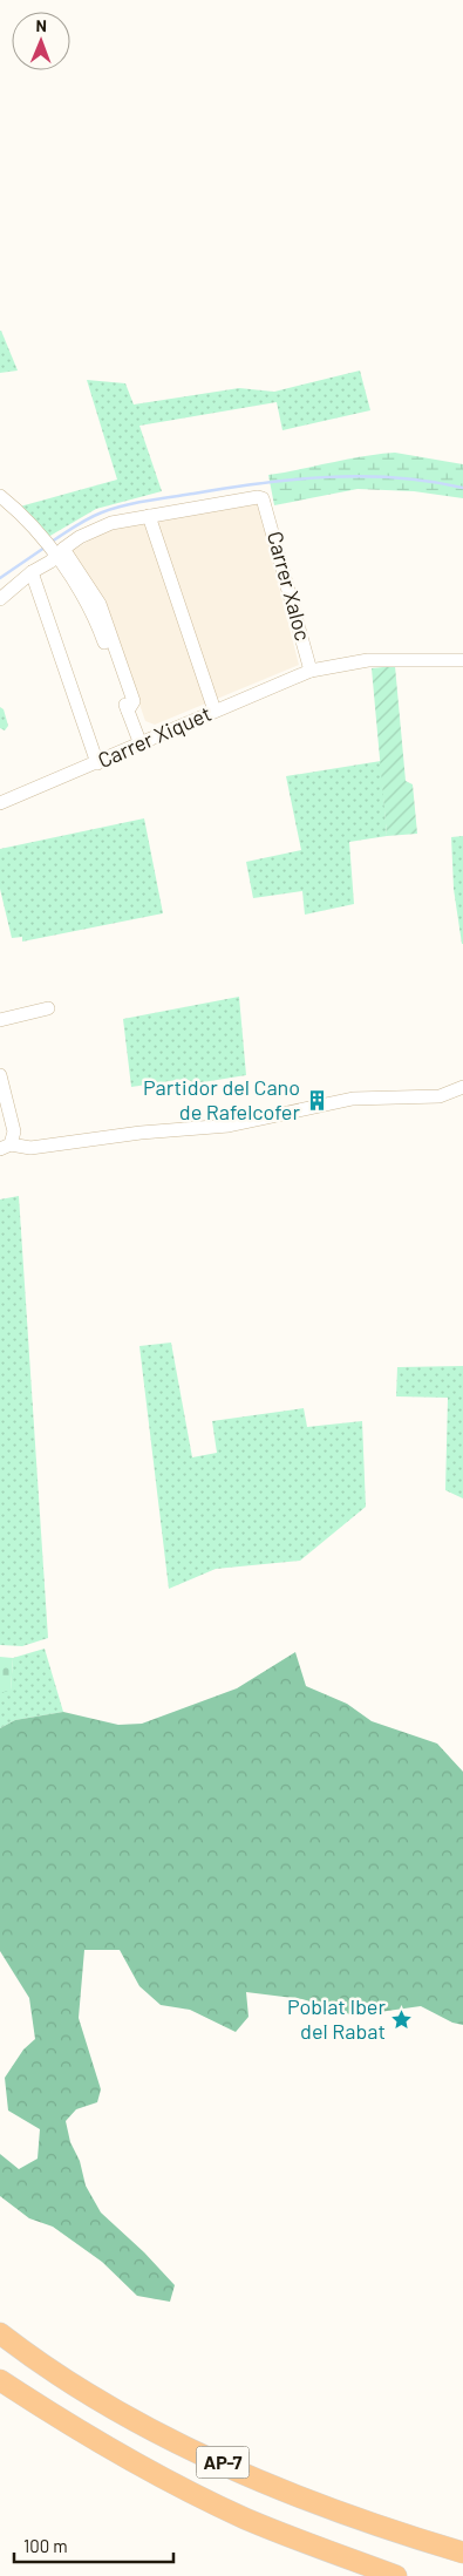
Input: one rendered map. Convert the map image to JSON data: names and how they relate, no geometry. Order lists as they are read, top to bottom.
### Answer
{
  "streets": {
    "highway": ["AP-7"],
    "street": ["Carrer Xaloc", "Carrer Xiquet"]
  },
  "crossings": [
    ["Carrer Xaloc", "Carrer Xiquet"]
  ],
  "places": {
    "building": ["Partidor del Cano de Rafelcofer"],
    "place": ["Poblat Iber del Rabat"]
  },
  "scale_bar": "100 m",
  "north": "top"
}
